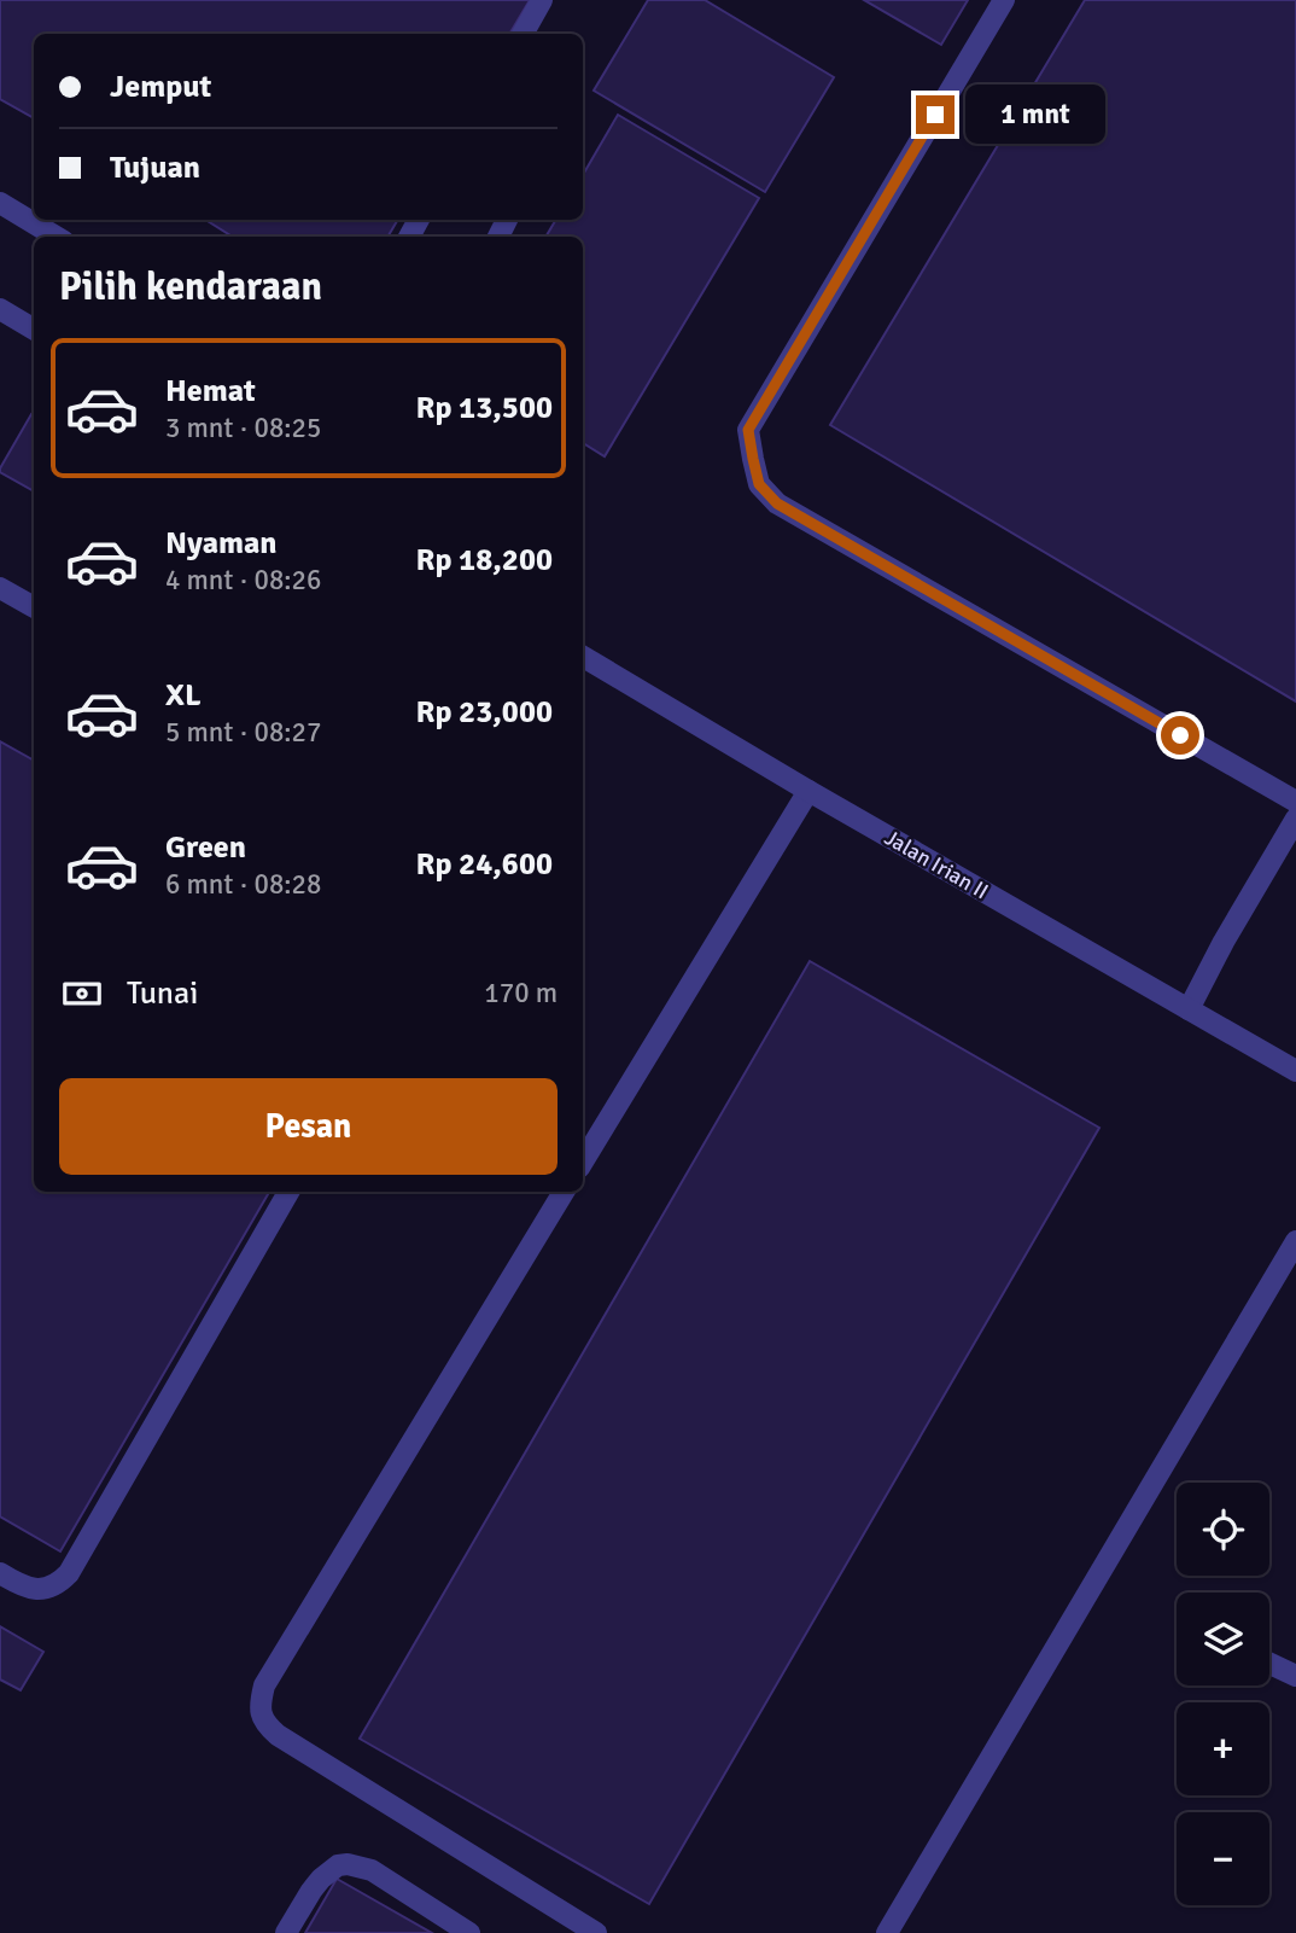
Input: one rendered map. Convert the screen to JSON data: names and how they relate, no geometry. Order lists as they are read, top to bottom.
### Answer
{
  "streets": {
    "street": ["Jalan Irian II"]
  },
  "page": {
    "banner": ["Jemput", "Tujuan"],
    "bubble": "1 mnt",
    "heading": "Pilih kendaraan",
    "list": [
      {
        "name": "Hemat",
        "note": "3 mnt · 08:25",
        "value": "Rp 13,500"
      },
      {
        "name": "Nyaman",
        "note": "4 mnt · 08:26",
        "value": "Rp 18,200"
      },
      {
        "name": "XL",
        "note": "5 mnt · 08:27",
        "value": "Rp 23,000"
      },
      {
        "name": "Green",
        "note": "6 mnt · 08:28",
        "value": "Rp 24,600"
      }
    ],
    "pay": ["Tunai", "170 m"],
    "buttons": "Pesan",
    "map_buttons": ["+", "−"]
  }
}
